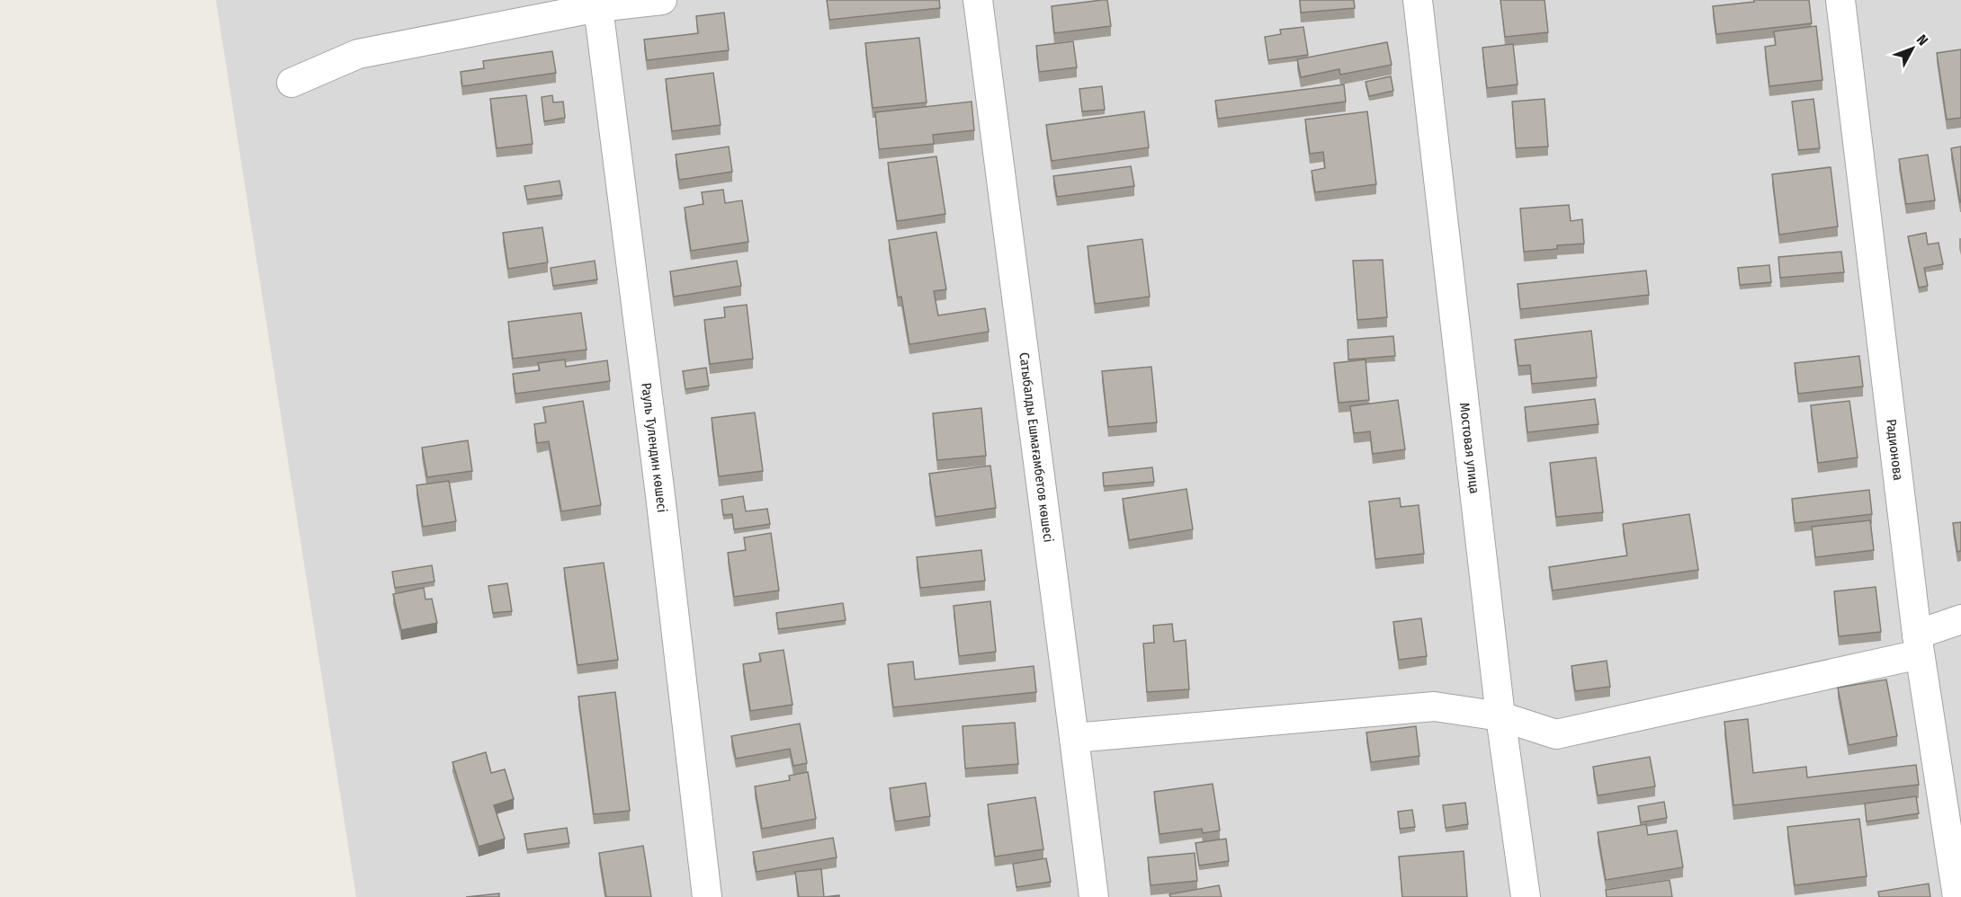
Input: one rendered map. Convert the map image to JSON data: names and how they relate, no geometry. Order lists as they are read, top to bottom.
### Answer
{
  "streets": {
    "street": [
      "Рауль Тулендин көшесі",
      "Сатыбалды Ешмағамбетов көшесі",
      "Мостовая улица",
      "Радионова"
    ]
  },
  "north": "top right"
}
